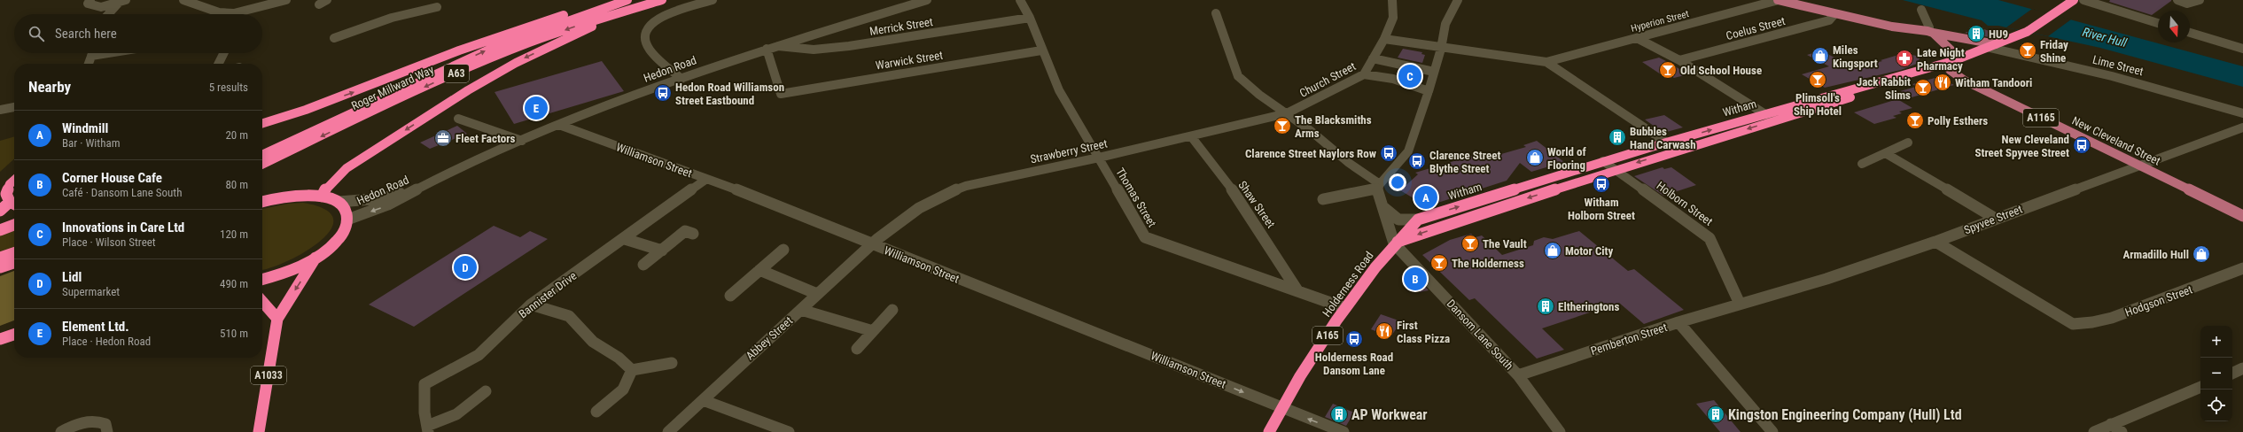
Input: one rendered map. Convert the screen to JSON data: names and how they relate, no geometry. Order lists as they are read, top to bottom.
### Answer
{
  "streets": {
    "highway": [
      "A63",
      "Roger Millward Way",
      "Witham",
      "Holderness Road",
      "A165",
      "A1033"
    ],
    "main road": ["A1165", "New Cleveland Street"],
    "street": [
      "Hyperion Street",
      "Merrick Street",
      "Coelus Street",
      "Warwick Street",
      "Lime Street",
      "Hedon Road",
      "Church Street",
      "Strawberry Street",
      "Williamson Street",
      "Thomas Street",
      "Holborn Street",
      "Shaw Street",
      "Spyvee Street",
      "Bannister Drive",
      "Hodgson Street",
      "Dansom Lane South",
      "Abbey Street",
      "Pemberton Street"
    ]
  },
  "crossings": [
    ["Merrick Street", "Hedon Road"],
    ["Merrick Street", "Thomas Street"],
    ["Warwick Street", "Hedon Road"],
    ["Warwick Street", "Thomas Street"],
    ["Lime Street", "Witham"],
    ["Hedon Road", "Williamson Street"],
    ["Hedon Road", "A1033"],
    ["A63", "Roger Millward Way"],
    ["Church Street", "Strawberry Street"],
    ["Witham", "A1165"],
    ["Witham", "New Cleveland Street"],
    ["Witham", "Holborn Street"],
    ["Witham", "Holderness Road"],
    ["Witham", "Dansom Lane South"],
    ["A1165", "New Cleveland Street"],
    ["New Cleveland Street", "Spyvee Street"],
    ["Strawberry Street", "Williamson Street"],
    ["Strawberry Street", "Thomas Street"],
    ["Strawberry Street", "Shaw Street"],
    ["Strawberry Street", "Abbey Street"],
    ["Williamson Street", "Holderness Road"],
    ["Williamson Street", "Bannister Drive"],
    ["Williamson Street", "Abbey Street"],
    ["Thomas Street", "Shaw Street"],
    ["Thomas Street", "Holderness Road"],
    ["Holborn Street", "Spyvee Street"],
    ["Holborn Street", "Pemberton Street"],
    ["Spyvee Street", "Hodgson Street"],
    ["Spyvee Street", "Pemberton Street"],
    ["Holderness Road", "Dansom Lane South"],
    ["Dansom Lane South", "Pemberton Street"]
  ],
  "water": ["River Hull"],
  "places": {
    "building": [
      "HU9",
      "Bubbles Hand Carwash",
      "Eltheringtons",
      "AP Workwear",
      "Kingston Engineering Company (Hull) Ltd"
    ],
    "bar": [
      "Friday Shine",
      "Old School House",
      "Plimsoll's Ship Hotel",
      "Jack Rabbit Slims",
      "Polly Esthers",
      "The Blacksmiths Arms",
      "The Vault",
      "The Holderness"
    ],
    "shop": [
      "Miles Kingsport",
      "World of Flooring",
      "Motor City",
      "Armadillo Hull"
    ],
    "pharmacy": ["Late Night Pharmacy"],
    "restaurant": ["Witham Tandoori", "First Class Pizza"],
    "bus stop": [
      "Hedon Road Williamson Street Eastbound",
      "New Cleveland Street Spyvee Street",
      "Clarence Street Naylors Row",
      "Clarence Street Blythe Street",
      "Witham Holborn Street",
      "Holderness Road Dansom Lane"
    ],
    "office": ["Fleet Factors"]
  },
  "north": "bottom",
  "page": {
    "search": "Search here",
    "pins": [
      "C",
      "E",
      "A",
      "D",
      "B"
    ],
    "heading": ["Nearby", "5 results"],
    "list": [
      {
        "mark": "A",
        "name": "Windmill",
        "note": "Bar · Witham",
        "value": "20 m"
      },
      {
        "mark": "B",
        "name": "Corner House Cafe",
        "note": "Café · Dansom Lane South",
        "value": "80 m"
      },
      {
        "mark": "C",
        "name": "Innovations in Care Ltd",
        "note": "Place · Wilson Street",
        "value": "120 m"
      },
      {
        "mark": "D",
        "name": "Lidl",
        "note": "Supermarket",
        "value": "490 m"
      },
      {
        "mark": "E",
        "name": "Element Ltd.",
        "note": "Place · Hedon Road",
        "value": "510 m"
      }
    ],
    "map_buttons": ["+", "−"]
  }
}
